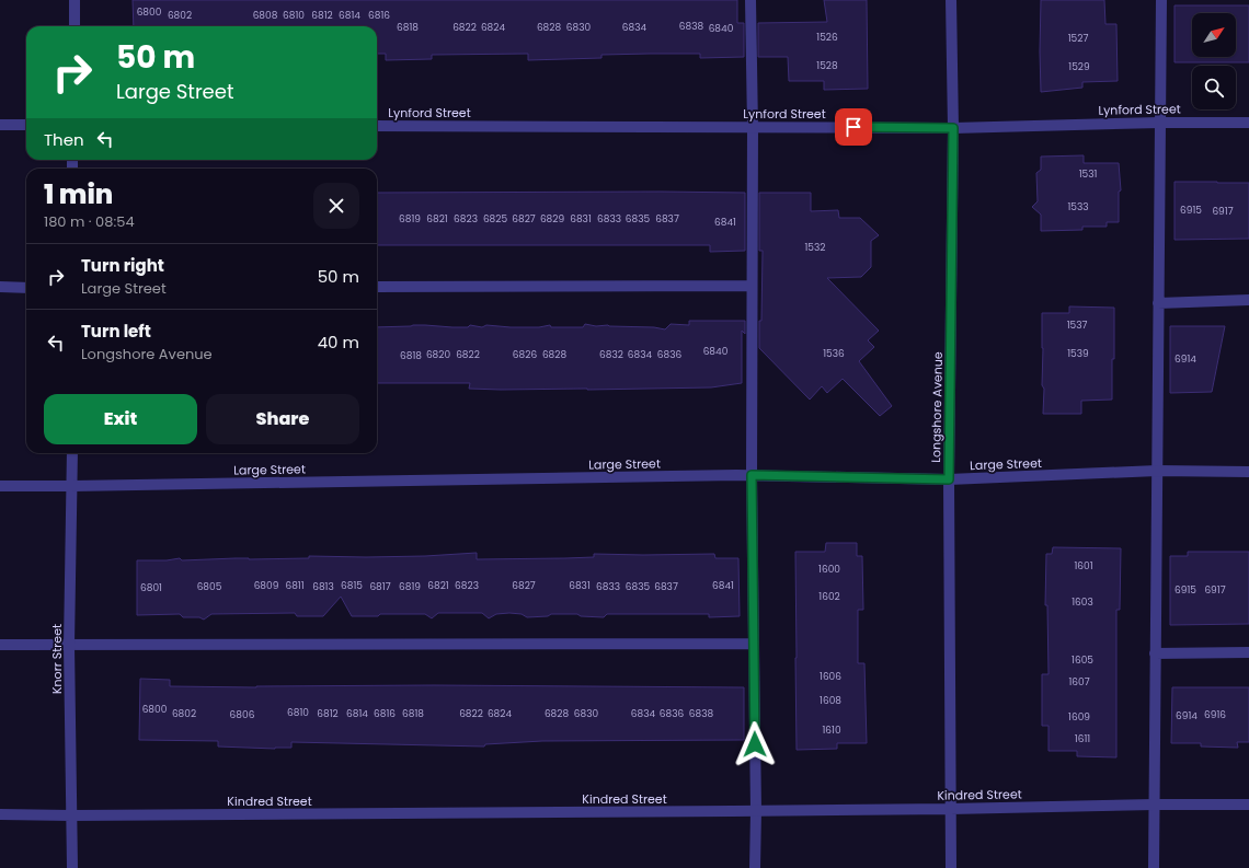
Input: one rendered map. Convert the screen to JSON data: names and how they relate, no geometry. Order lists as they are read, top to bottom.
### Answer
{
  "streets": {
    "street": [
      "Lynford Street",
      "Longshore Avenue",
      "Large Street",
      "Knorr Street",
      "Kindred Street"
    ]
  },
  "crossings": [
    ["Lynford Street", "Longshore Avenue"],
    ["Longshore Avenue", "Large Street"],
    ["Longshore Avenue", "Kindred Street"],
    ["Large Street", "Knorr Street"],
    ["Knorr Street", "Kindred Street"]
  ],
  "house_numbers": [
    "6800",
    "6802",
    "6808",
    "6810",
    "6812",
    "6814",
    "6816",
    "6838",
    "6818",
    "6822",
    "6824",
    "6828",
    "6830",
    "6834",
    "6840",
    "1526",
    "1527",
    "1528",
    "1529",
    "1531",
    "1533",
    "6915",
    "6917",
    "6819",
    "6821",
    "6823",
    "6825",
    "6827",
    "6829",
    "6831",
    "6833",
    "6835",
    "6837",
    "6841",
    "1532",
    "1537",
    "6840",
    "1536",
    "1539",
    "6820",
    "6822",
    "6826",
    "6828",
    "6832",
    "6834",
    "6836",
    "6818",
    "6914",
    "1601",
    "1600",
    "6809",
    "6811",
    "6815",
    "6821",
    "6823",
    "6827",
    "6831",
    "6841",
    "6805",
    "6813",
    "6817",
    "6819",
    "6833",
    "6835",
    "6837",
    "6801",
    "6915",
    "6917",
    "1602",
    "1603",
    "1605",
    "1606",
    "1607",
    "1608",
    "6800",
    "6810",
    "6802",
    "6812",
    "6814",
    "6816",
    "6818",
    "6822",
    "6824",
    "6828",
    "6830",
    "6834",
    "6836",
    "6838",
    "6806",
    "6916",
    "6914",
    "1609",
    "1610",
    "1611"
  ],
  "north": "top right",
  "page": {
    "turn": ["50 m", "Large Street"],
    "then": "Then",
    "heading": ["1 min", "180 m · 08:54"],
    "list": [
      {
        "name": "Turn right",
        "note": "Large Street",
        "value": "50 m"
      },
      {
        "name": "Turn left",
        "note": "Longshore Avenue",
        "value": "40 m"
      }
    ],
    "buttons": ["Exit", "Share"]
  }
}
